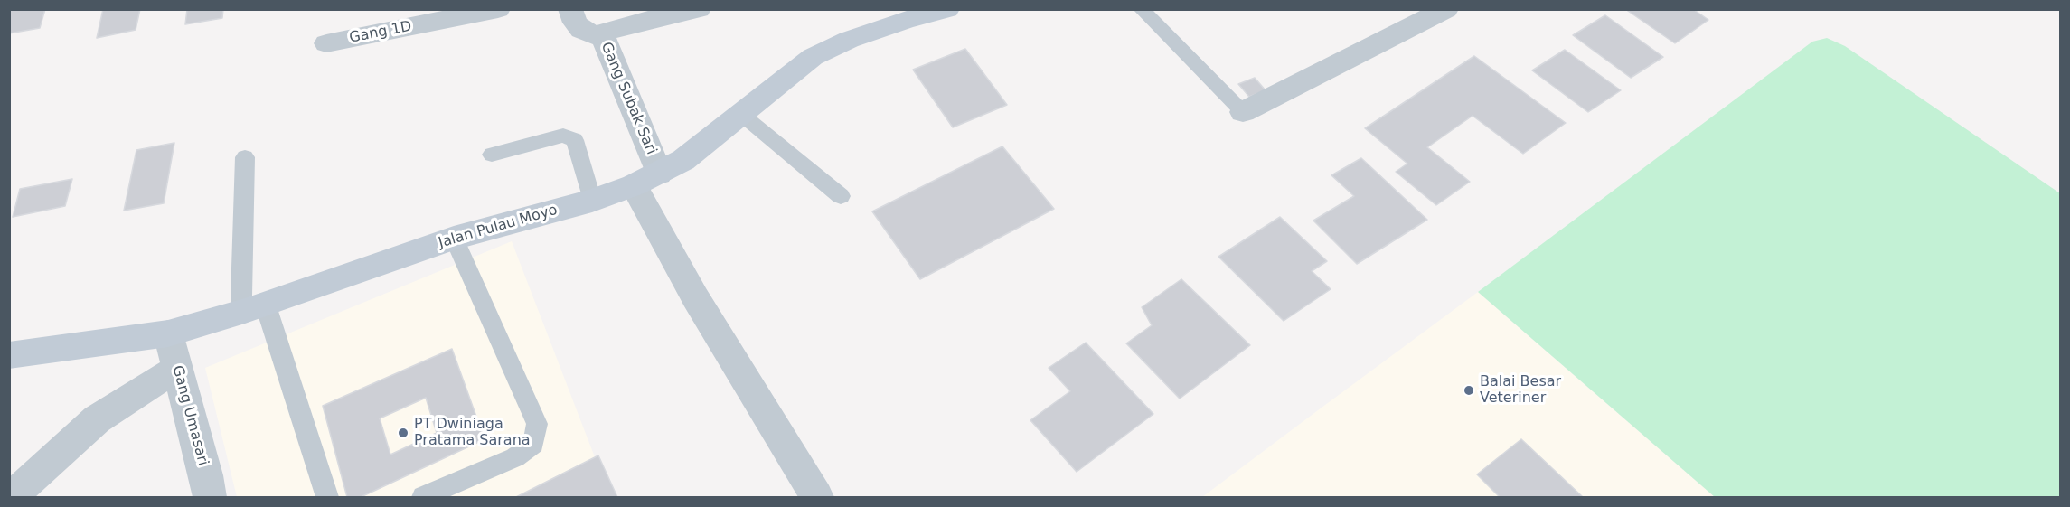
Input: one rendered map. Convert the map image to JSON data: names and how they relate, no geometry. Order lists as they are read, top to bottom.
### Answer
{
  "streets": {
    "street": [
      "Gang 1D",
      "Gang Subak Sari",
      "Jalan Pulau Moyo",
      "Gang Umasari"
    ]
  },
  "crossings": [
    ["Gang Subak Sari", "Jalan Pulau Moyo"],
    ["Jalan Pulau Moyo", "Gang Umasari"]
  ],
  "places": ["Balai Besar Veteriner", "PT Dwiniaga Pratama Sarana"]
}
